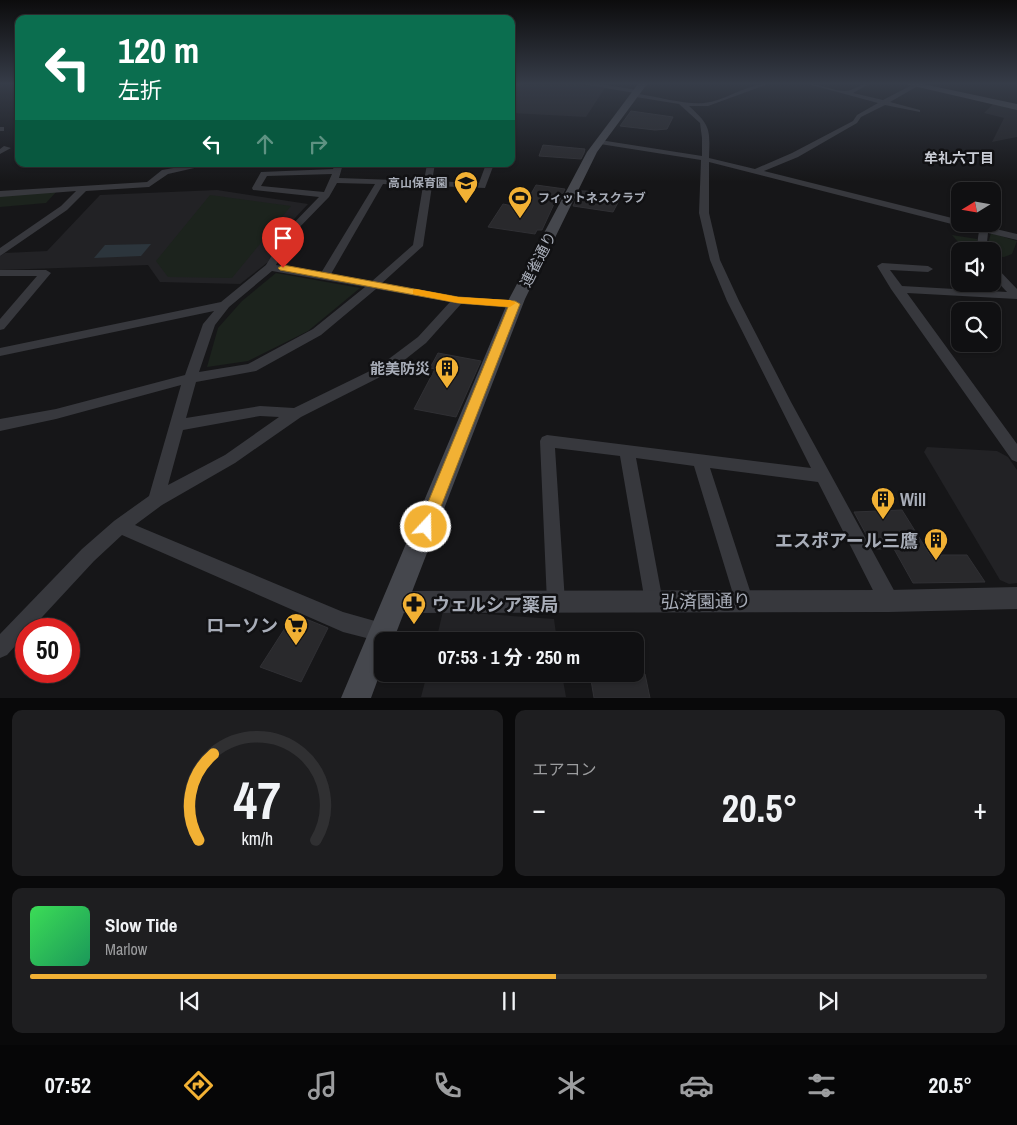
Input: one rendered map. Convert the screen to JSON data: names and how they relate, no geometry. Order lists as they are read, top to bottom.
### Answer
{
  "streets": {
    "main road": ["連雀通り"],
    "street": ["弘済園通り"]
  },
  "crossings": [
    ["連雀通り", "弘済園通り"]
  ],
  "districts": ["牟礼六丁目"],
  "places": {
    "school or university": ["高山保育園"],
    "sports": ["フィットネスクラブ"],
    "building": ["能美防災", "Will", "エスポアール三鷹"],
    "pharmacy": ["ウェルシア薬局"],
    "supermarket": ["ローソン"]
  },
  "north": "left",
  "page": {
    "turn": ["120 m", "左折"],
    "limit": "50",
    "trip": "07:53 · 1 分 · 250 m",
    "tile": "エアコン",
    "heat": ["−", "20.5°", "+"],
    "song": ["Slow Tide", "Marlow"],
    "tabs": ["07:52", "20.5°"],
    "gauge": ["47", "km/h"]
  }
}
